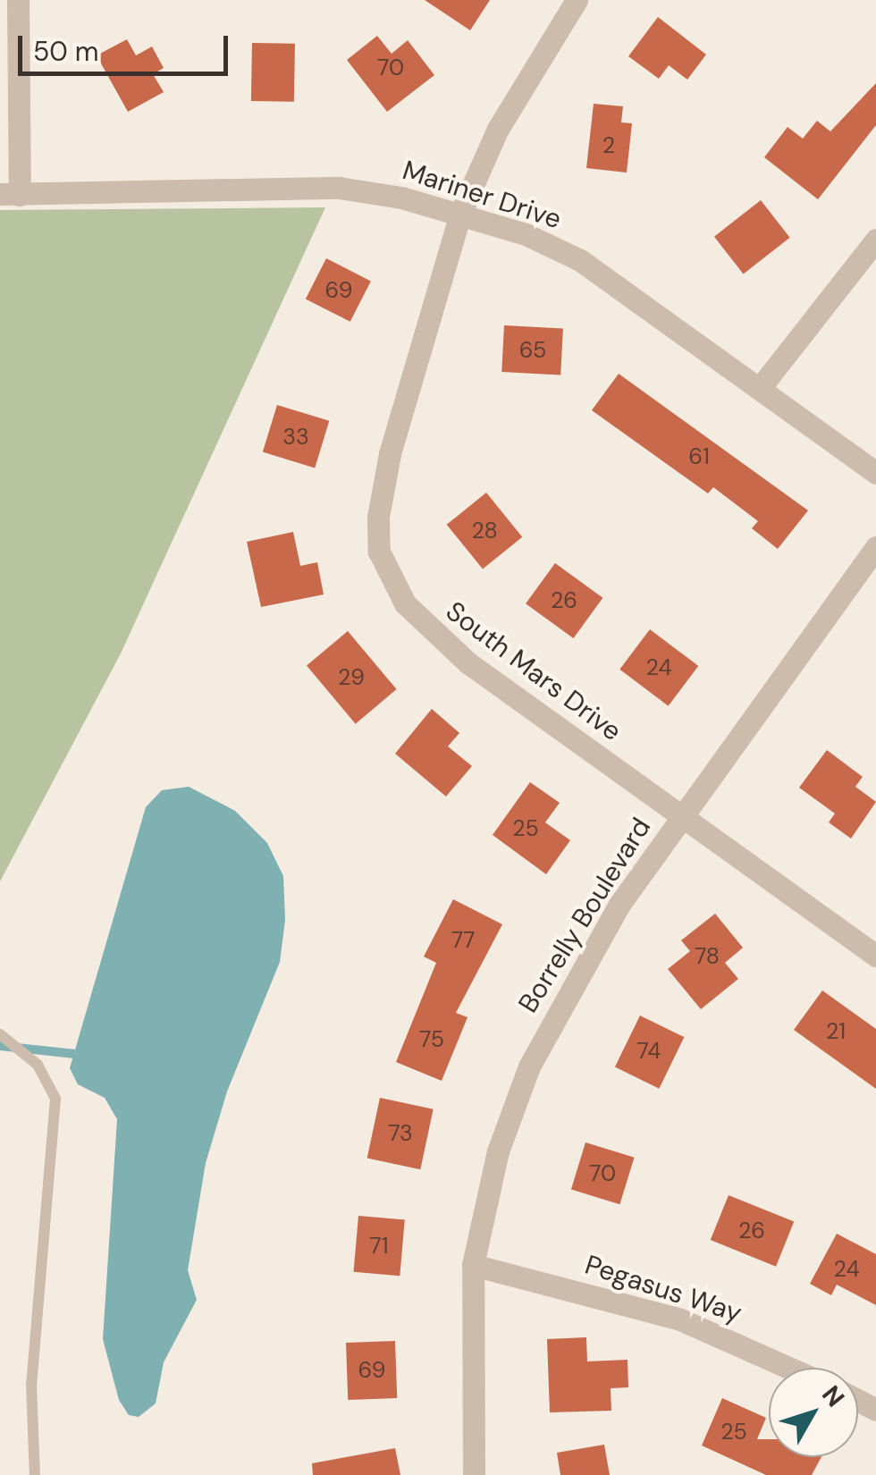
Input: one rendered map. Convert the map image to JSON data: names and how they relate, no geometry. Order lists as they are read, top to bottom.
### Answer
{
  "streets": {
    "street": [
      "Mariner Drive",
      "South Mars Drive",
      "Borrelly Boulevard",
      "Pegasus Way"
    ]
  },
  "crossings": [
    ["Mariner Drive", "South Mars Drive"],
    ["South Mars Drive", "Borrelly Boulevard"],
    ["Borrelly Boulevard", "Pegasus Way"]
  ],
  "house_numbers": [
    "70",
    "2",
    "69",
    "65",
    "33",
    "61",
    "28",
    "26",
    "24",
    "29",
    "25",
    "77",
    "78",
    "21",
    "75",
    "74",
    "73",
    "70",
    "26",
    "71",
    "24",
    "69",
    "25"
  ],
  "scale_bar": "50 m",
  "north": "top right"
}
